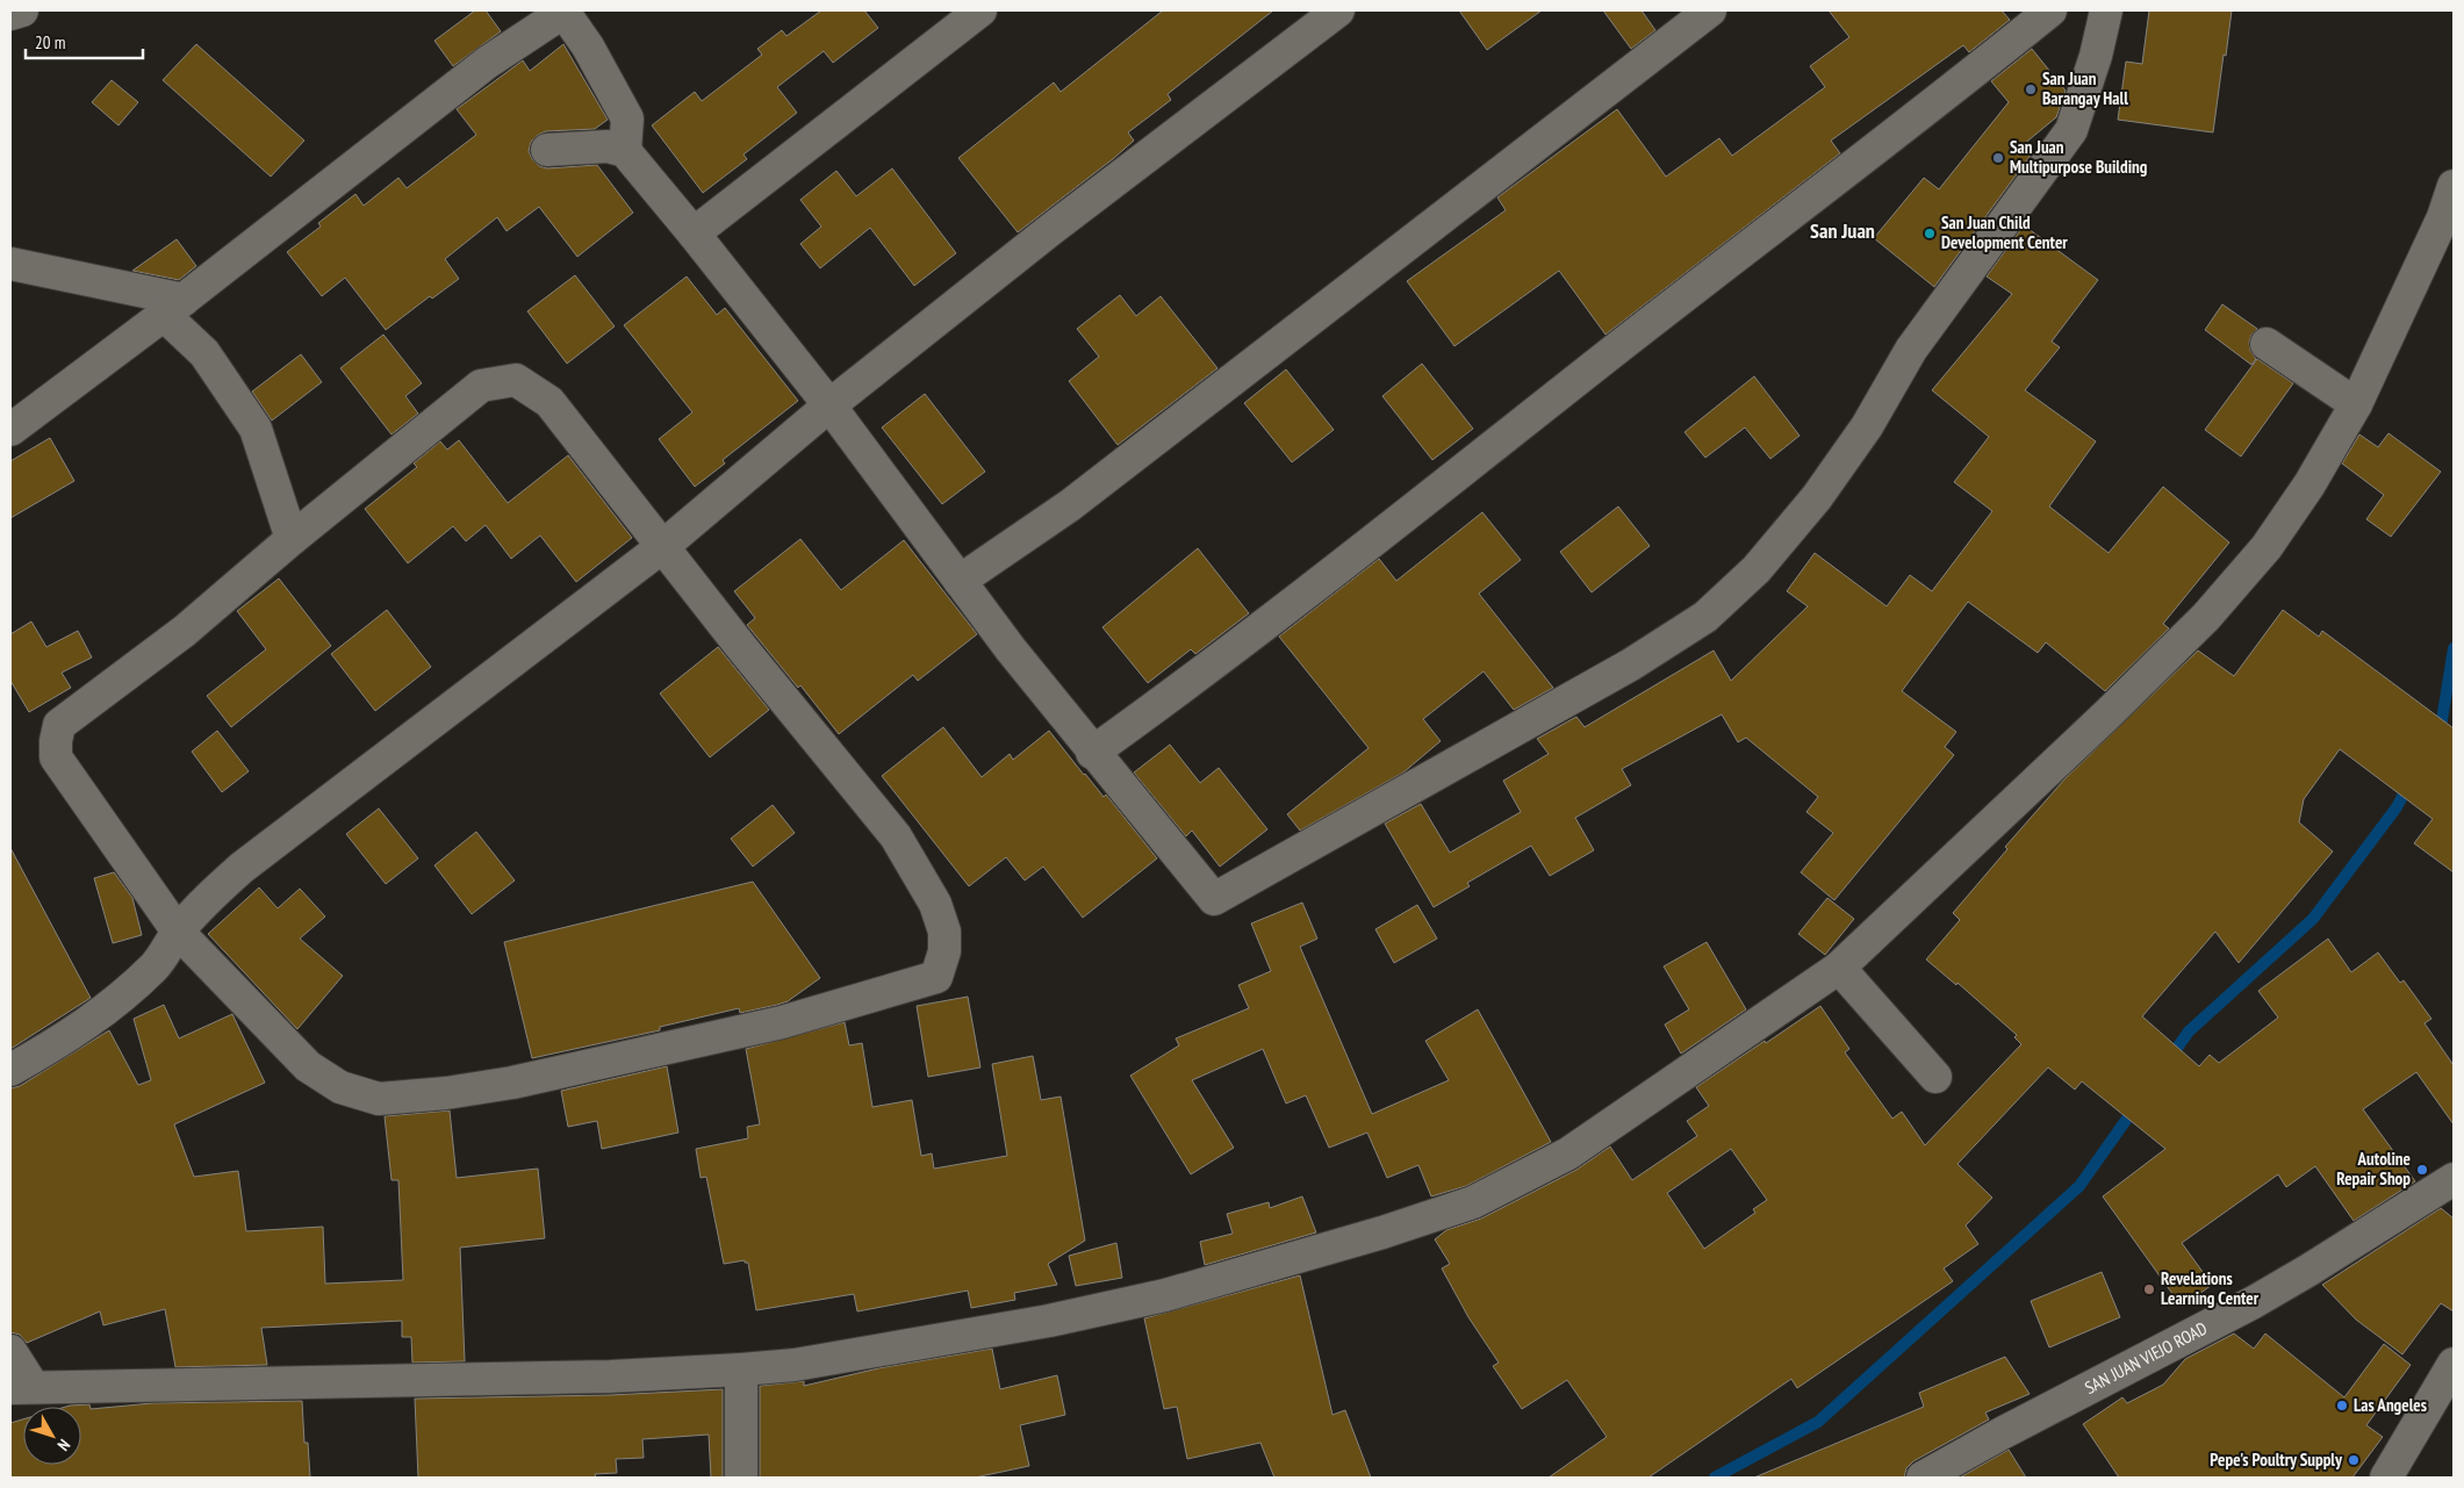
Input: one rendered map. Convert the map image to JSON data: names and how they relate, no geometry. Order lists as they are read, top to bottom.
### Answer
{
  "streets": {
    "street": ["SAN JUAN VIEJO ROAD"]
  },
  "districts": ["San Juan"],
  "places": [
    "San Juan Barangay Hall",
    "San Juan Multipurpose Building",
    "San Juan Child Development Center",
    "Autoline Repair Shop",
    "Revelations Learning Center",
    "Las Angeles",
    "Pepe's Poultry Supply"
  ],
  "scale_bar": "20 m",
  "north": "bottom right"
}
